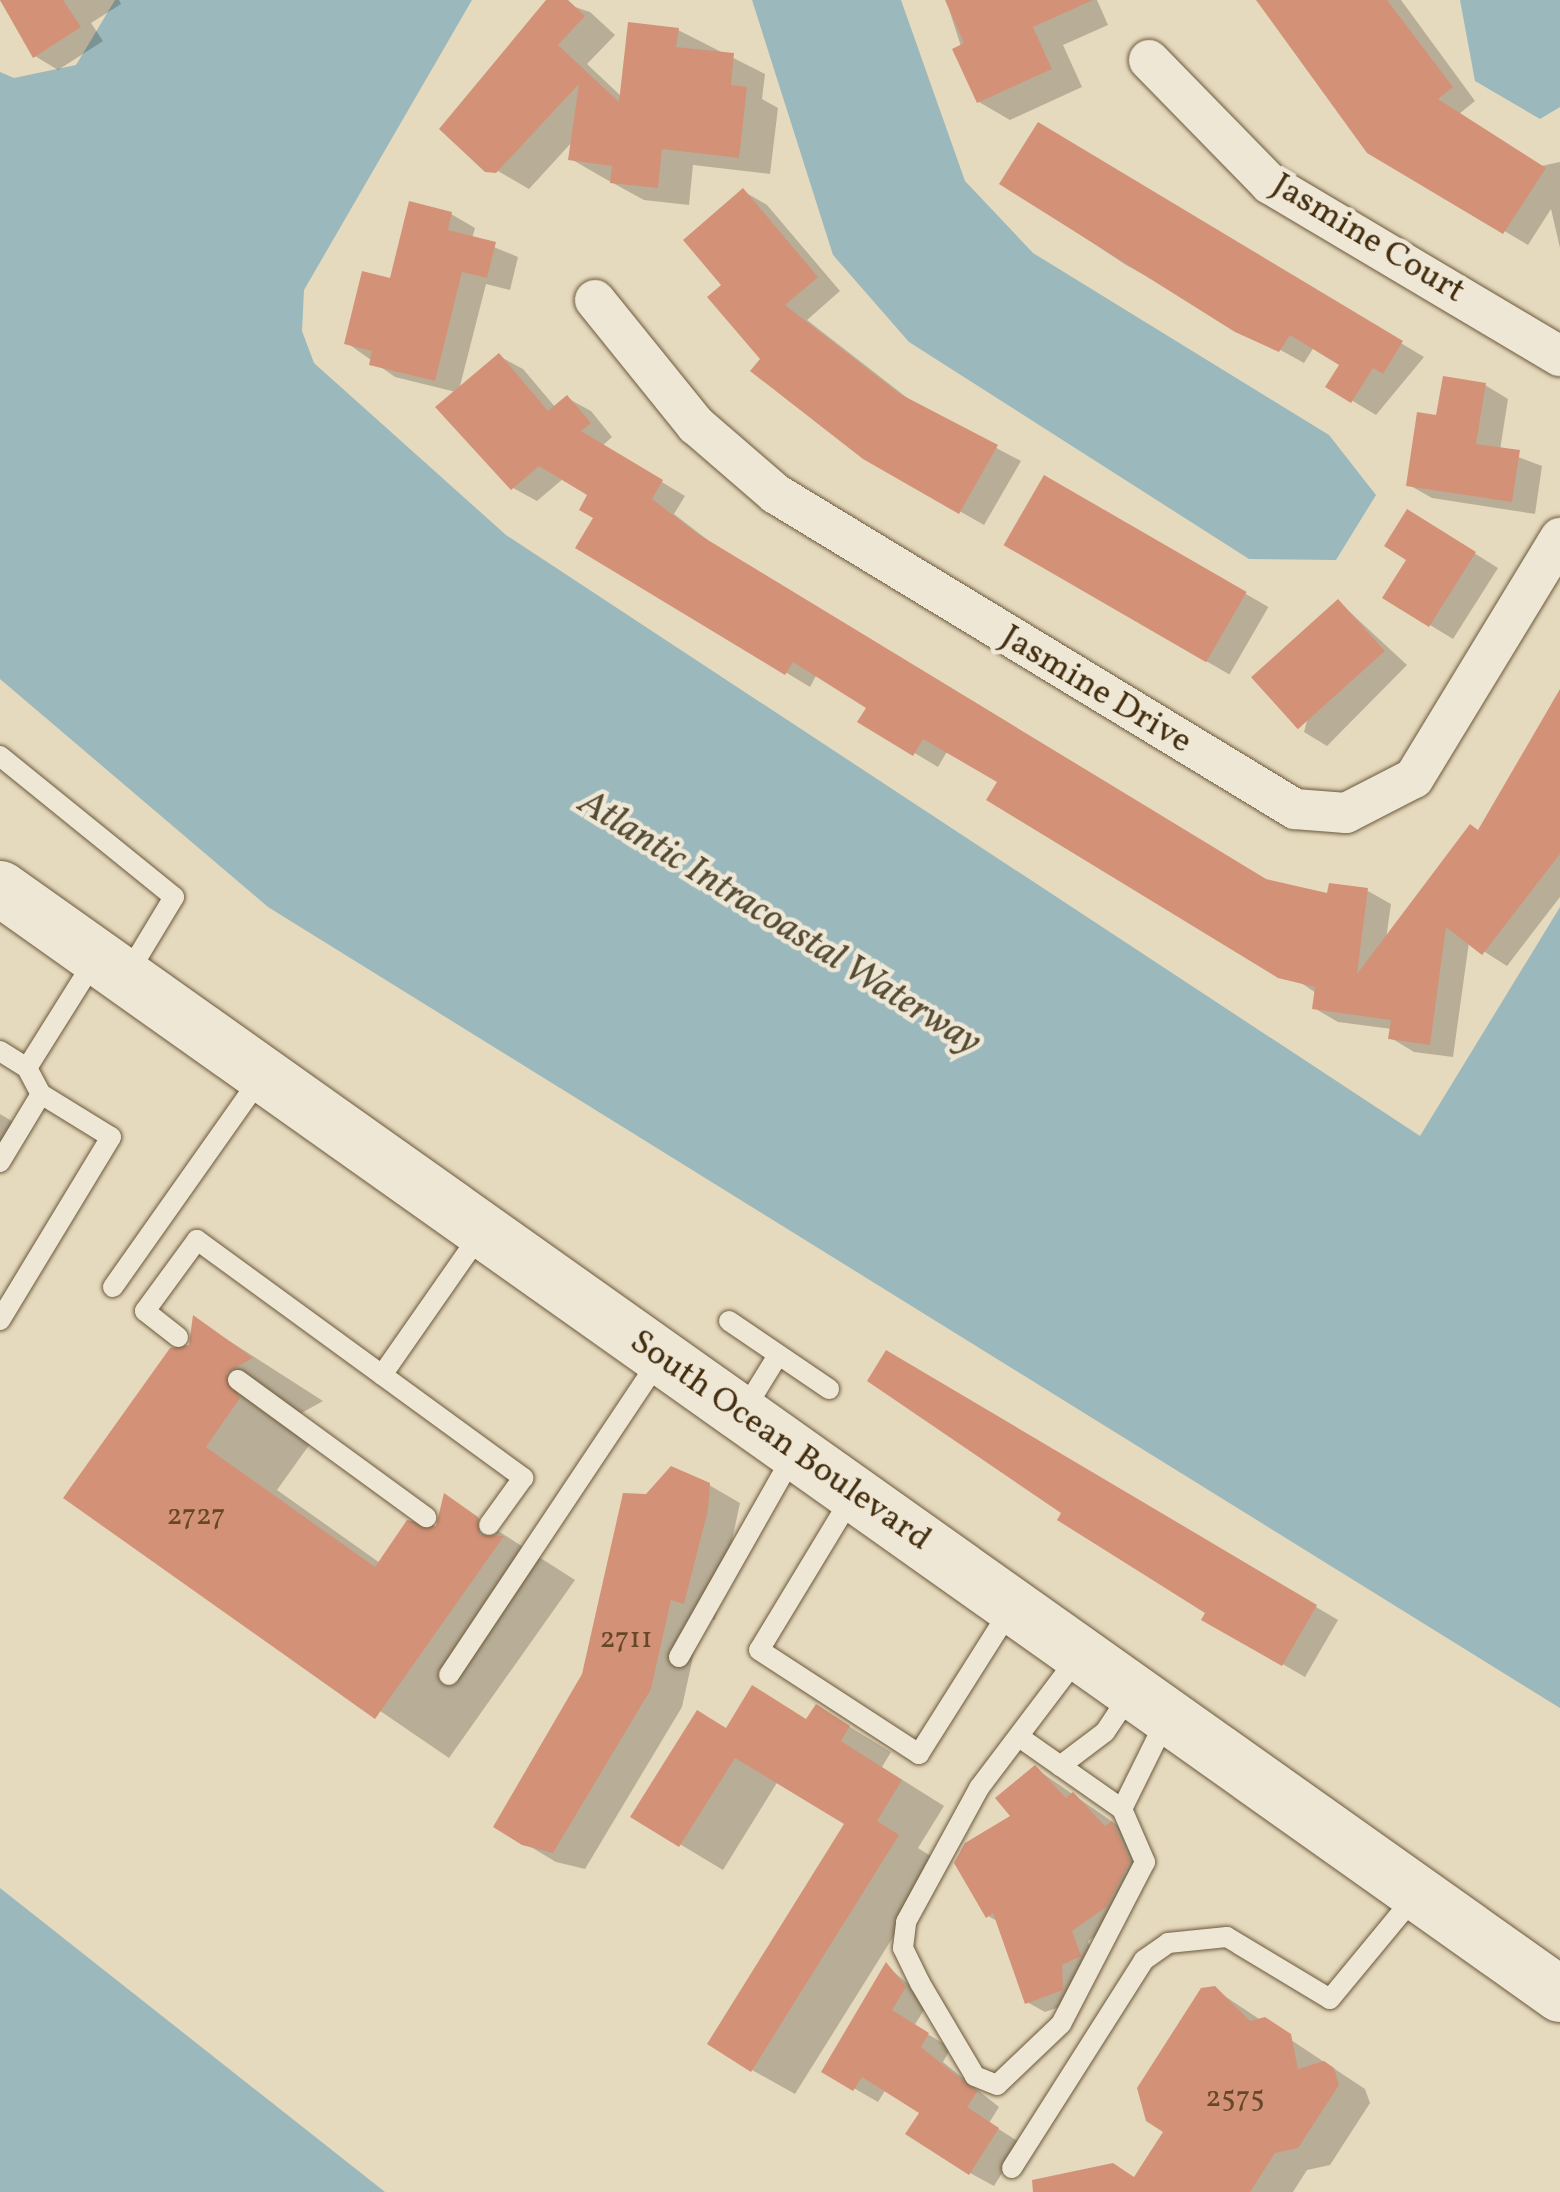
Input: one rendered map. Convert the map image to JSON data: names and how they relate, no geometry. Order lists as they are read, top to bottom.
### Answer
{
  "streets": {
    "main road": ["South Ocean Boulevard"],
    "street": ["Jasmine Court", "Jasmine Drive"]
  },
  "water": ["Atlantic Intracoastal Waterway"],
  "house_numbers": ["2727", "2711", "2575"]
}
